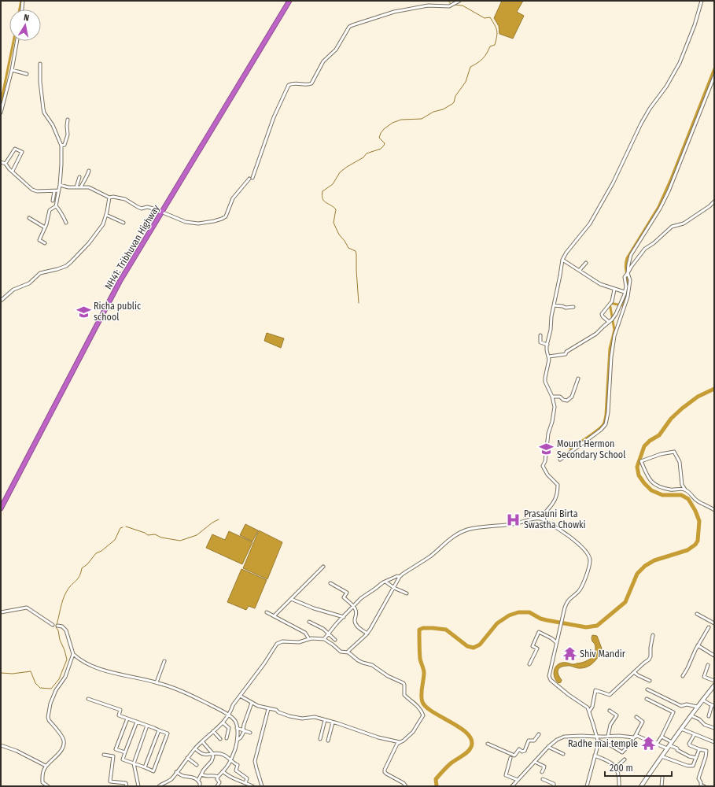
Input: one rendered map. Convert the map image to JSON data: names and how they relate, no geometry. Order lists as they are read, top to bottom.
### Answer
{
  "streets": {
    "highway": ["NH41: Tribhuvan Highway"]
  },
  "places": {
    "school or university": ["Richa public school", "Mount Hermon Secondary School"],
    "hospital": ["Prasauni Birta Swastha Chowki"],
    "temple": ["Shiv Mandir", "Radhe mai temple"]
  },
  "scale_bar": "200 m",
  "north": "top"
}
